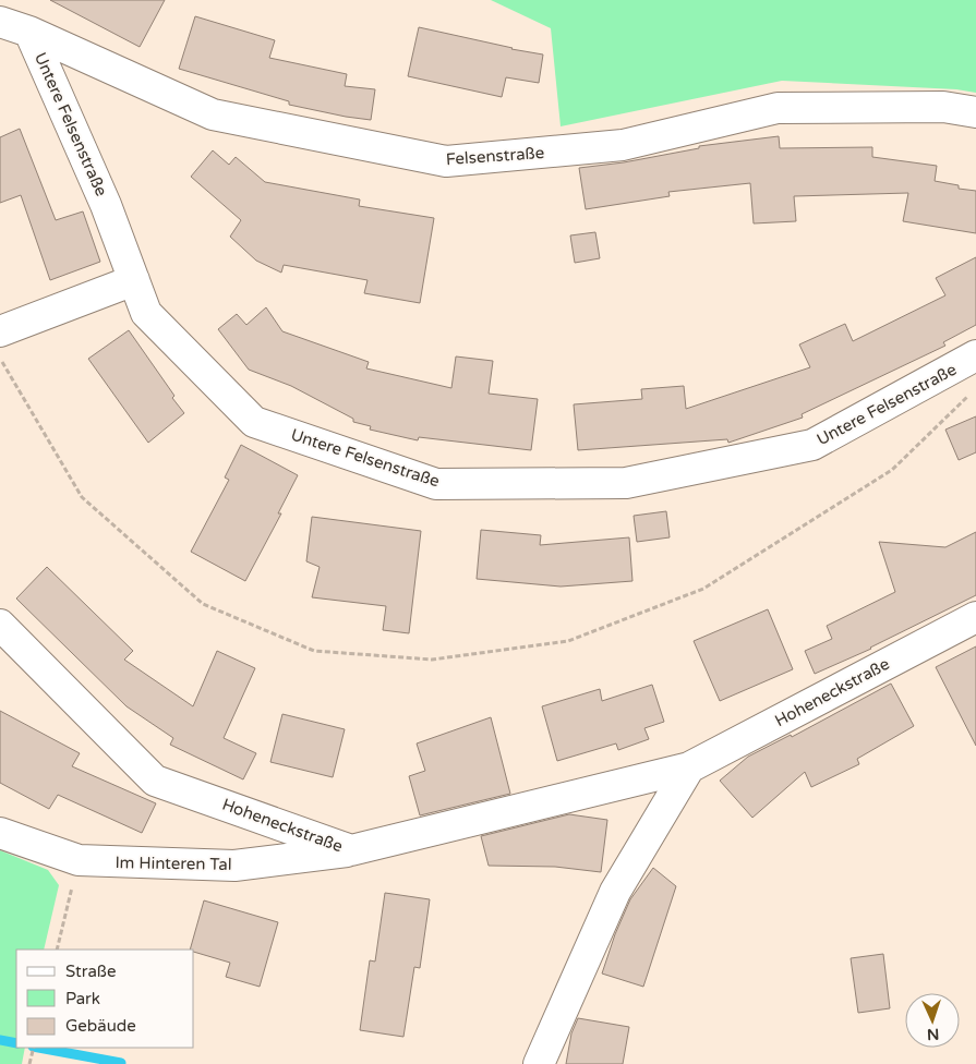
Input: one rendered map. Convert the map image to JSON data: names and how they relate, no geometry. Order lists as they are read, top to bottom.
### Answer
{
  "streets": {
    "street": [
      "Untere Felsenstraße",
      "Felsenstraße",
      "Hoheneckstraße",
      "Im Hinteren Tal"
    ]
  },
  "crossings": [
    ["Untere Felsenstraße", "Felsenstraße"],
    ["Hoheneckstraße", "Im Hinteren Tal"]
  ],
  "legend": ["Straße", "Park", "Gebäude"],
  "north": "bottom"
}
